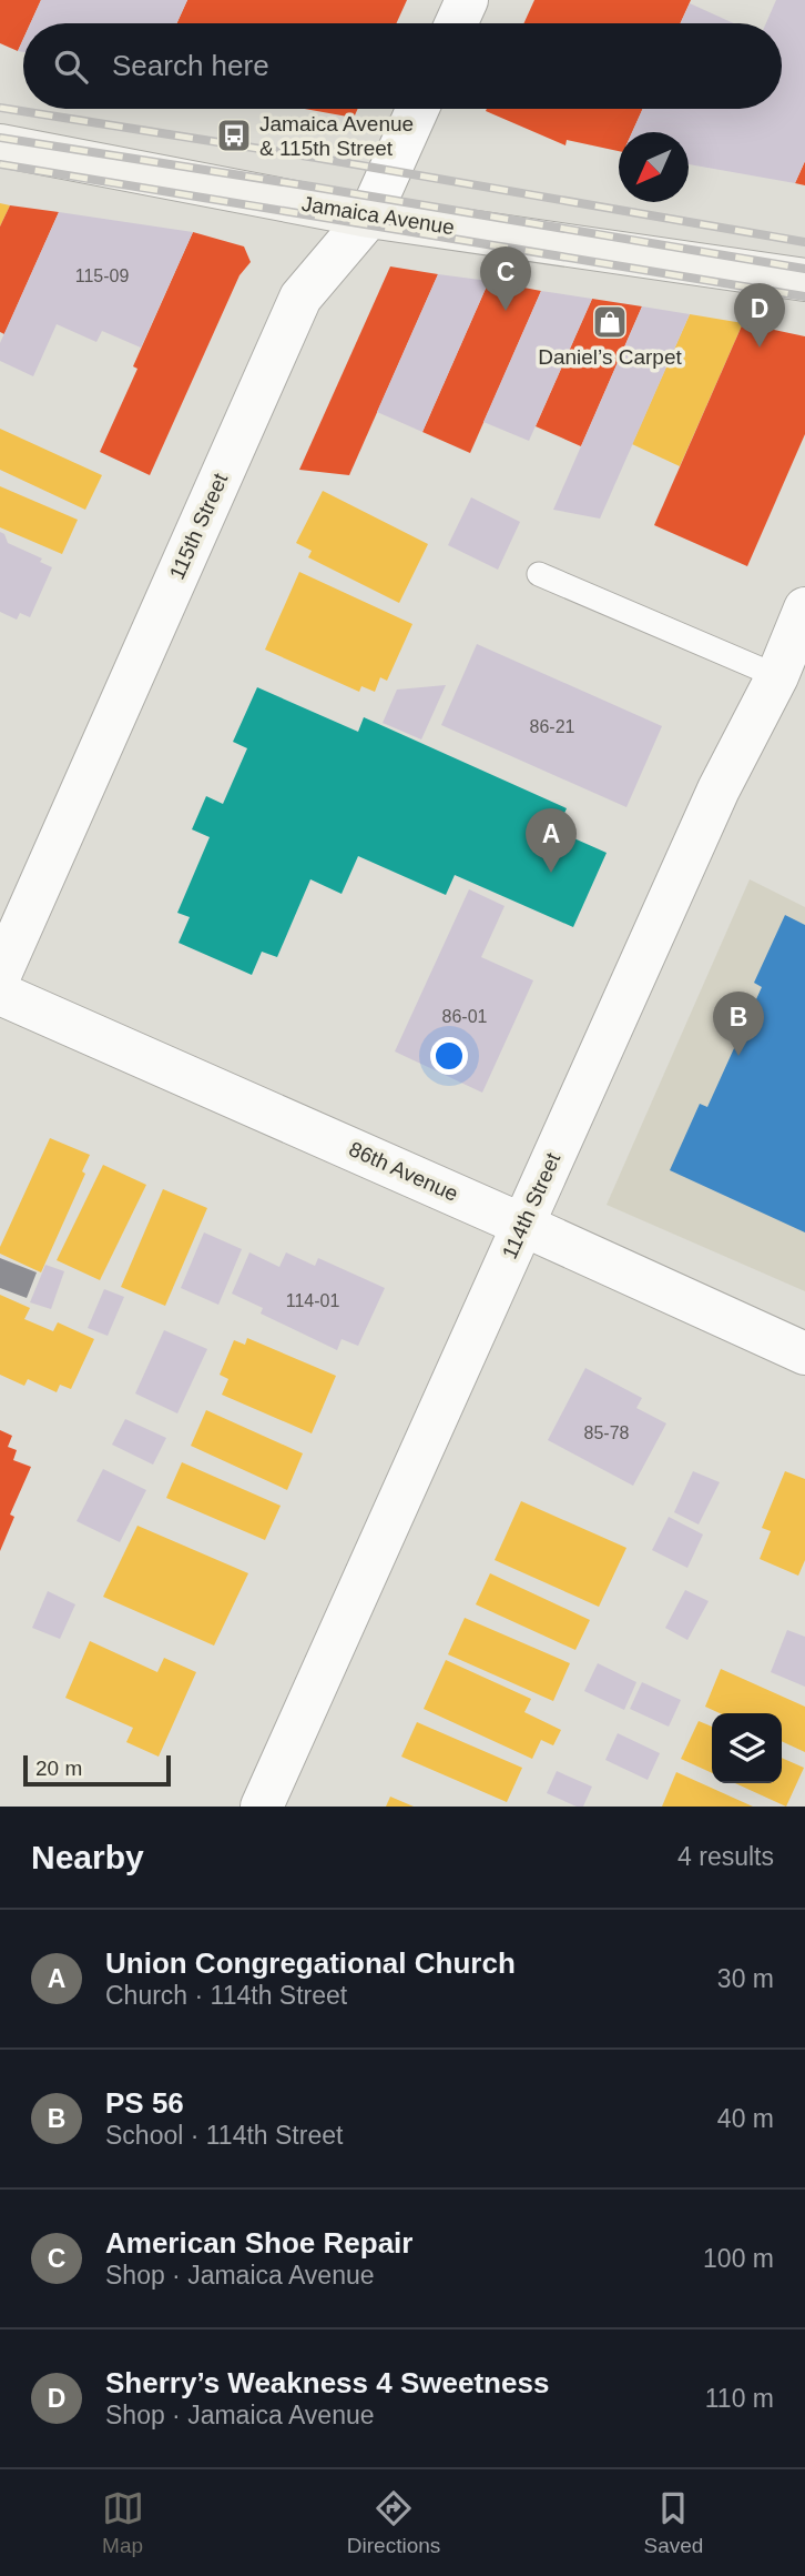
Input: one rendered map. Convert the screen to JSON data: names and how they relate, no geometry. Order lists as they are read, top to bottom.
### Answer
{
  "streets": {
    "main road": ["Jamaica Avenue"],
    "street": ["115th Street", "86th Avenue", "114th Street"]
  },
  "crossings": [
    ["Jamaica Avenue", "115th Street"],
    ["86th Avenue", "114th Street"]
  ],
  "places": {
    "bus stop": ["Jamaica Avenue & 115th Street"],
    "shop": ["Daniel’s Carpet"]
  },
  "house_numbers": [
    "115-09",
    "86-21",
    "86-01",
    "114-01",
    "85-78"
  ],
  "scale_bar": "20 m",
  "north": "bottom left",
  "page": {
    "search": "Search here",
    "pins": [
      "C",
      "D",
      "A",
      "B"
    ],
    "scale": "20 m",
    "heading": ["Nearby", "4 results"],
    "list": [
      {
        "mark": "A",
        "name": "Union Congregational Church",
        "note": "Church · 114th Street",
        "value": "30 m"
      },
      {
        "mark": "B",
        "name": "PS 56",
        "note": "School · 114th Street",
        "value": "40 m"
      },
      {
        "mark": "C",
        "name": "American Shoe Repair",
        "note": "Shop · Jamaica Avenue",
        "value": "100 m"
      },
      {
        "mark": "D",
        "name": "Sherry’s Weakness 4 Sweetness",
        "note": "Shop · Jamaica Avenue",
        "value": "110 m"
      }
    ],
    "nav": ["Map", "Directions", "Saved"]
  }
}
